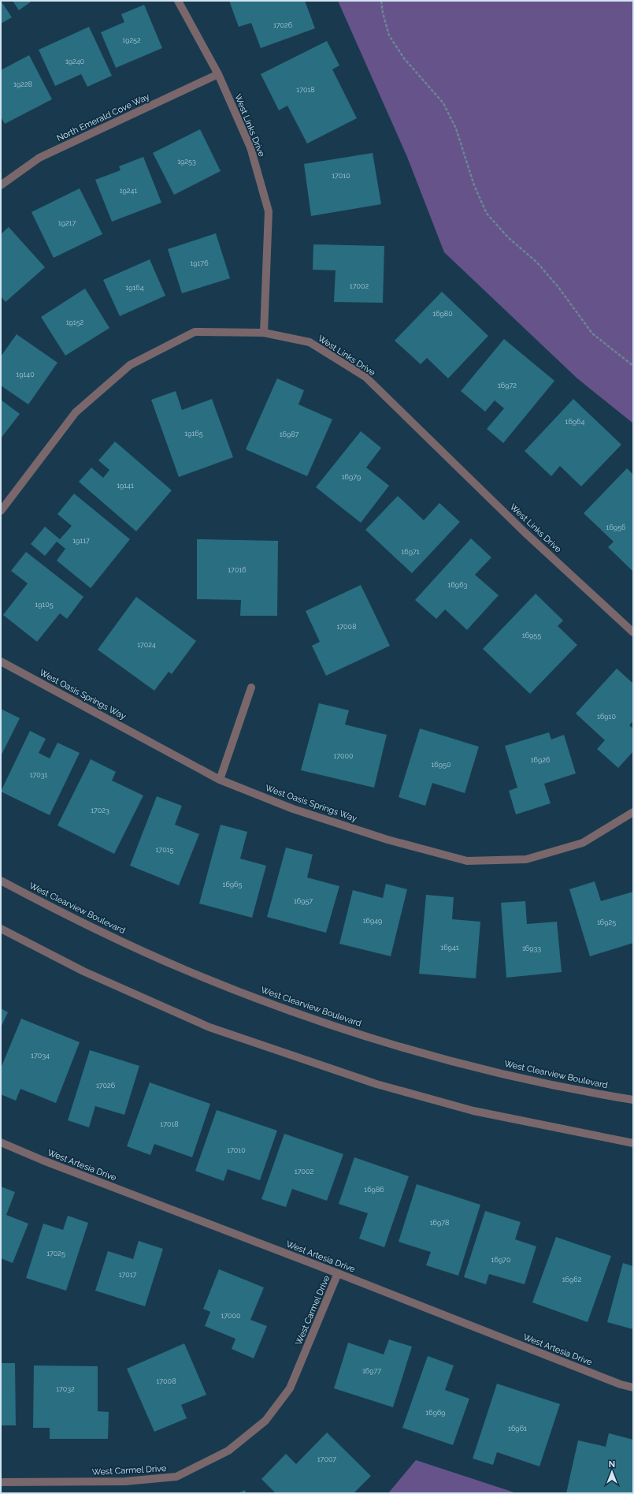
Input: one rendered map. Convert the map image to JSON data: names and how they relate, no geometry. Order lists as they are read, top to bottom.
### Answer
{
  "streets": {
    "street": [
      "North Emerald Cove Way",
      "West Links Drive",
      "West Oasis Springs Way",
      "West Clearview Boulevard",
      "West Artesia Drive",
      "West Carmel Drive"
    ]
  },
  "crossings": [
    ["North Emerald Cove Way", "West Links Drive"],
    ["West Artesia Drive", "West Carmel Drive"]
  ],
  "house_numbers": [
    "17026",
    "19252",
    "19240",
    "19228",
    "17018",
    "19253",
    "17010",
    "19241",
    "19217",
    "19176",
    "17002",
    "19164",
    "16980",
    "19152",
    "19140",
    "16972",
    "16964",
    "19165",
    "16987",
    "16979",
    "19141",
    "16956",
    "19117",
    "16971",
    "17016",
    "16963",
    "19105",
    "17008",
    "16955",
    "17024",
    "16910",
    "17000",
    "16926",
    "16950",
    "17031",
    "17023",
    "17015",
    "16965",
    "16957",
    "16949",
    "16925",
    "16941",
    "16933",
    "17034",
    "17026",
    "17018",
    "17010",
    "17002",
    "16986",
    "16978",
    "17025",
    "16970",
    "17017",
    "16962",
    "17000",
    "16977",
    "17008",
    "17032",
    "16969",
    "16961",
    "17007"
  ],
  "north": "top"
}
